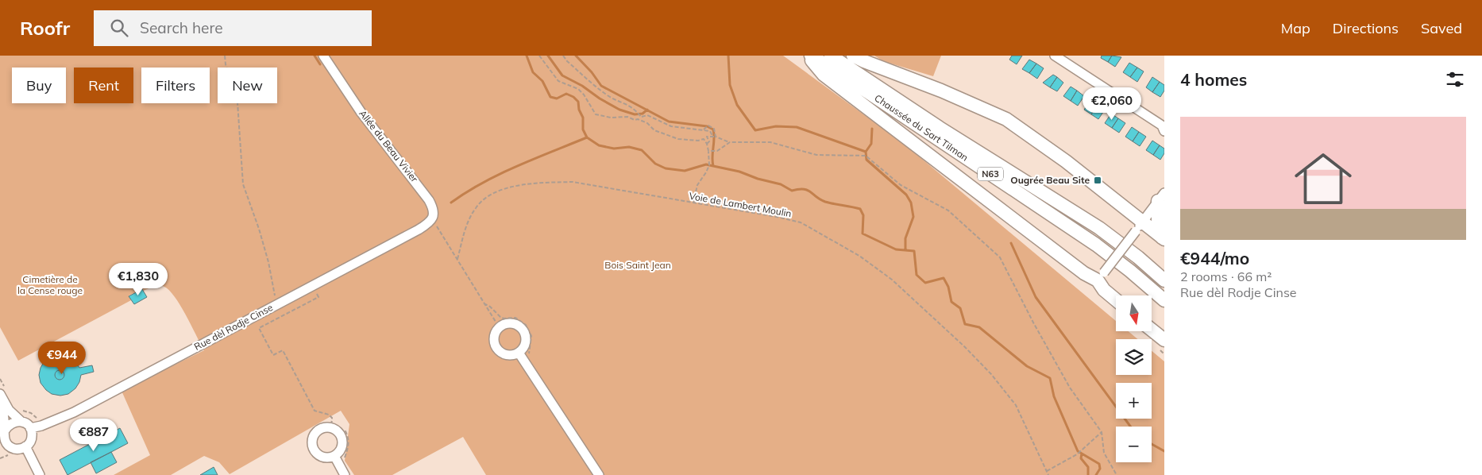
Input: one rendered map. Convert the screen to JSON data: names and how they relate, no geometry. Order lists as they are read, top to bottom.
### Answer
{
  "streets": {
    "highway": ["Chaussée du Sart Tilman", "N63"],
    "street": ["Allée du Beau Vivier", "Rue dèl Rodje Cinse"],
    "path": ["Voie de Lambert Moulin"]
  },
  "crossings": [
    ["Allée du Beau Vivier", "Rue dèl Rodje Cinse"]
  ],
  "parks": ["Bois Saint Jean", "Cimetière de la Cense rouge"],
  "places": {
    "transit": ["Ougrée Beau Site"]
  },
  "north": "bottom",
  "page": {
    "header": "Roofr",
    "search": "Search here",
    "nav": ["Map", "Directions", "Saved"],
    "heading": "4 homes",
    "chip": [
      "Buy",
      "Rent",
      "Filters",
      "New"
    ],
    "price": [
      "€2,060",
      "€1,830",
      "€944",
      "€887"
    ],
    "list": [
      {
        "name": "€944/mo",
        "note": "2 rooms · 66 m² · Rue dèl Rodje Cinse"
      }
    ],
    "map_buttons": ["+", "−"]
  }
}
